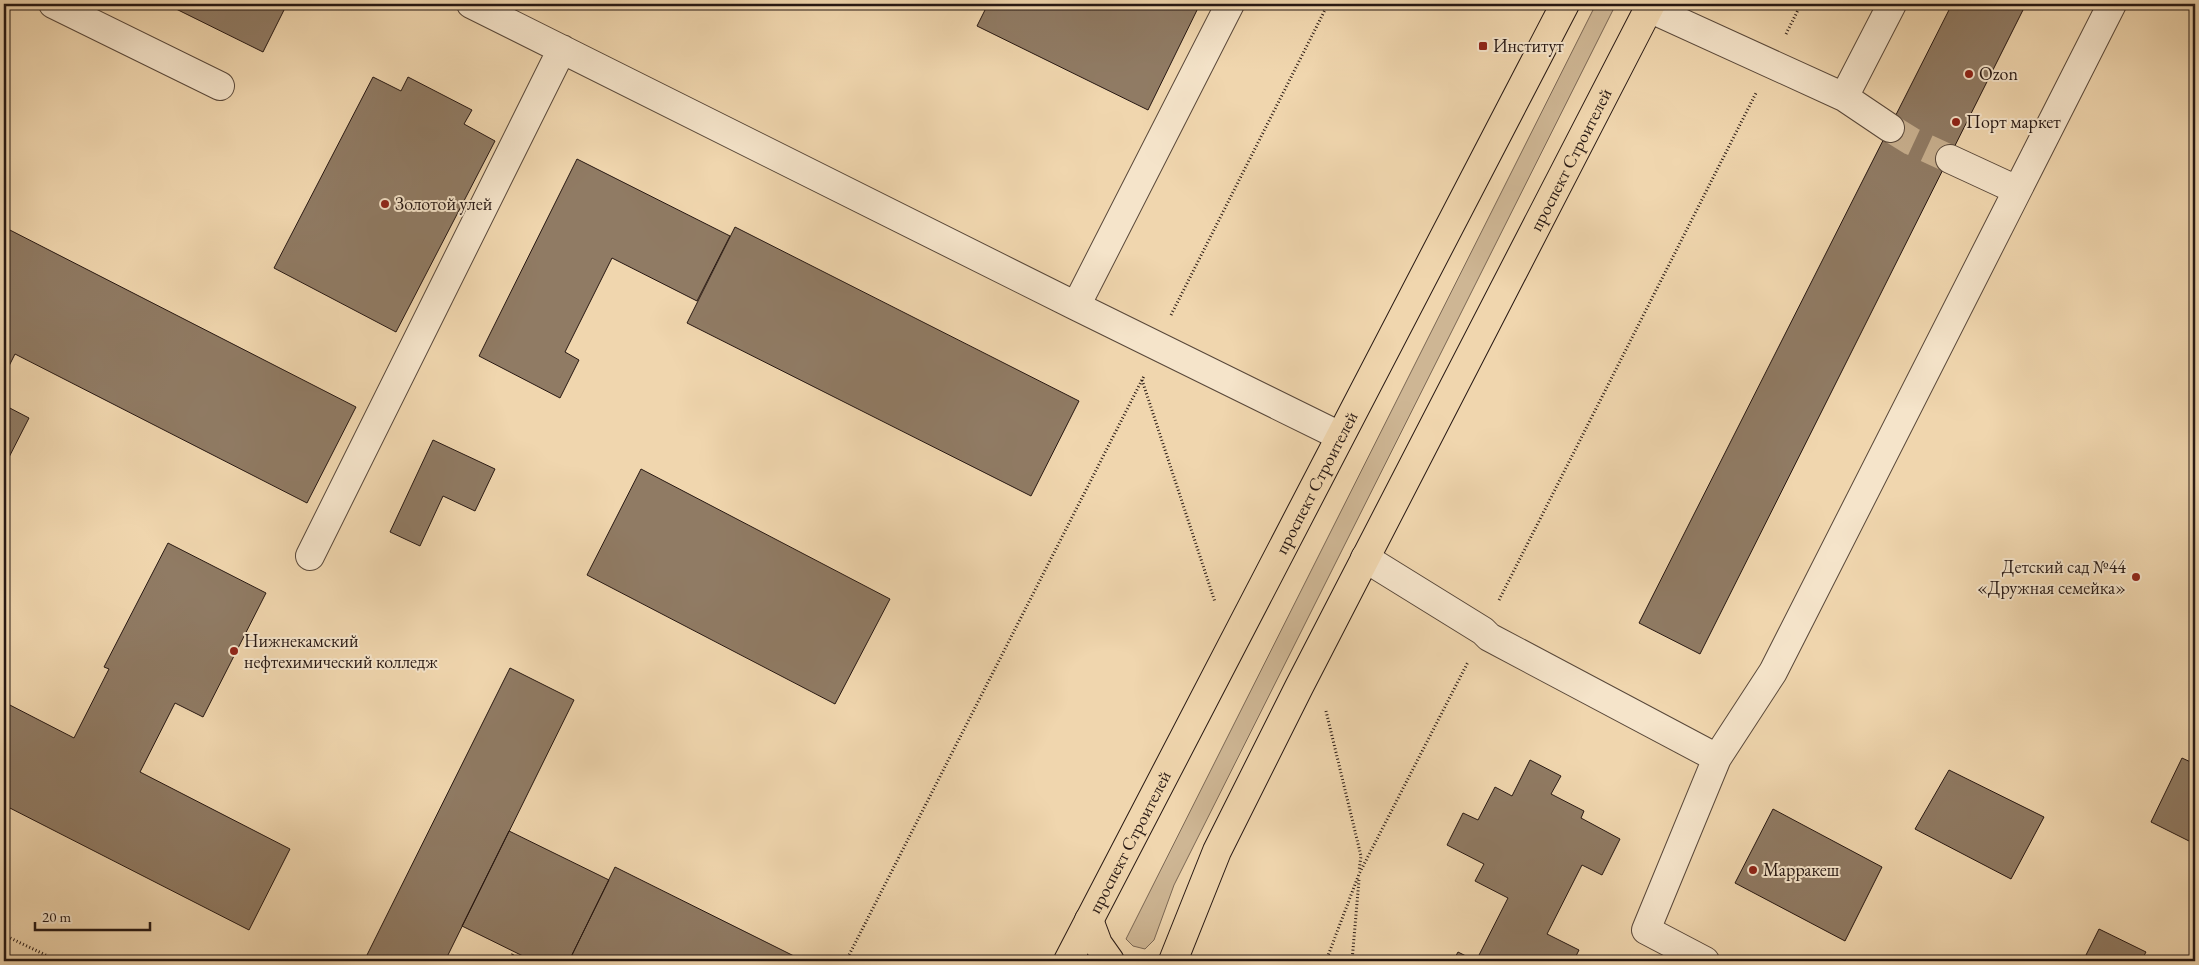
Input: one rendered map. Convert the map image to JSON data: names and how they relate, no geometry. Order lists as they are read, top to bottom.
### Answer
{
  "streets": {
    "main road": ["проспект Строителей"]
  },
  "places": {
    "transit": ["Институт"],
    "other": [
      "Ozon",
      "Порт маркет",
      "Золотой улей",
      "Детский сад №44 «Дружная семейка»",
      "Нижнекамский нефтехимический колледж",
      "Марракеш"
    ]
  },
  "scale_bar": "20 m"
}
